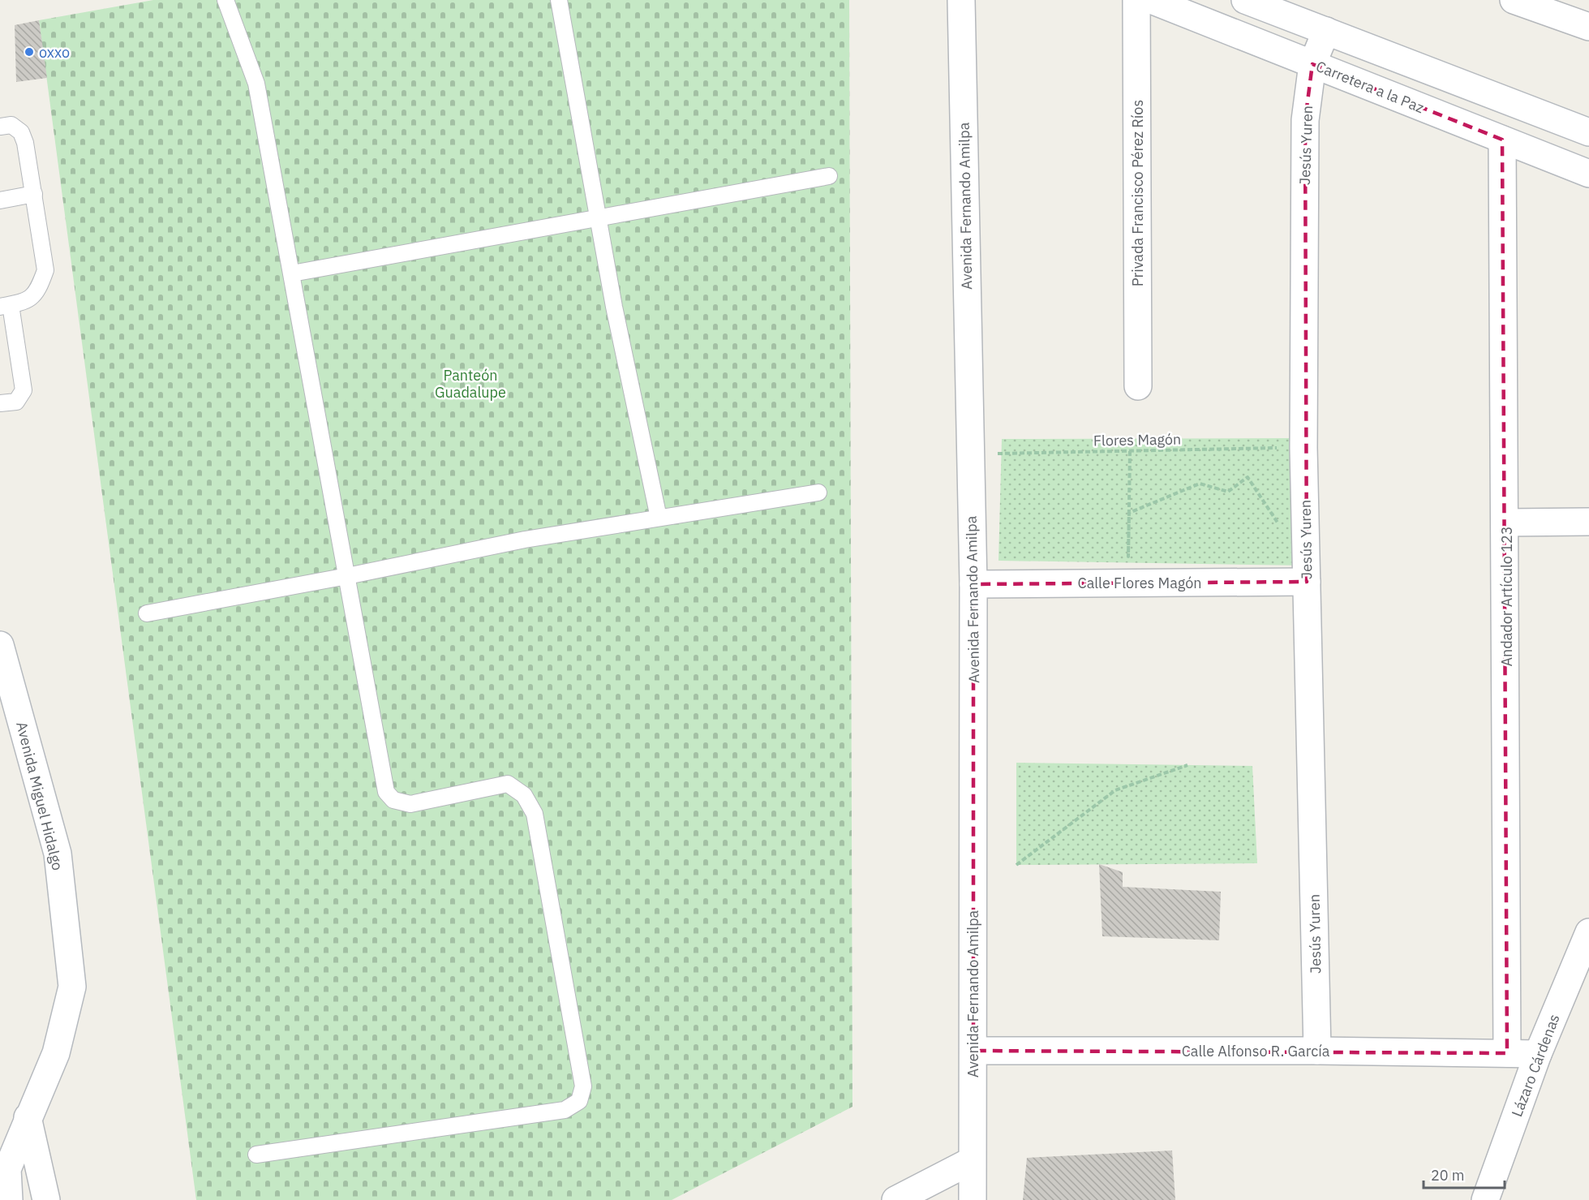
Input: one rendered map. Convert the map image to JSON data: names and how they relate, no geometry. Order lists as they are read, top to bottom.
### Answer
{
  "streets": {
    "street": [
      "Carretera a la Paz",
      "Jesús Yuren",
      "Privada Francisco Pérez Ríos",
      "Avenida Fernando Amilpa",
      "Calle Flores Magón",
      "Andador Artículo 123",
      "Avenida Miguel Hidalgo",
      "Calle Alfonso R. García",
      "Lázaro Cárdenas"
    ],
    "path": ["Flores Magón"]
  },
  "crossings": [
    ["Carretera a la Paz", "Jesús Yuren"],
    ["Carretera a la Paz", "Andador Artículo 123"],
    ["Jesús Yuren", "Flores Magón"],
    ["Jesús Yuren", "Calle Flores Magón"],
    ["Jesús Yuren", "Calle Alfonso R. García"],
    ["Avenida Fernando Amilpa", "Flores Magón"],
    ["Avenida Fernando Amilpa", "Calle Flores Magón"],
    ["Avenida Fernando Amilpa", "Calle Alfonso R. García"],
    ["Andador Artículo 123", "Calle Alfonso R. García"],
    ["Calle Alfonso R. García", "Lázaro Cárdenas"]
  ],
  "parks": ["Panteón Guadalupe"],
  "places": ["oxxo"],
  "scale_bar": "20 m"
}
